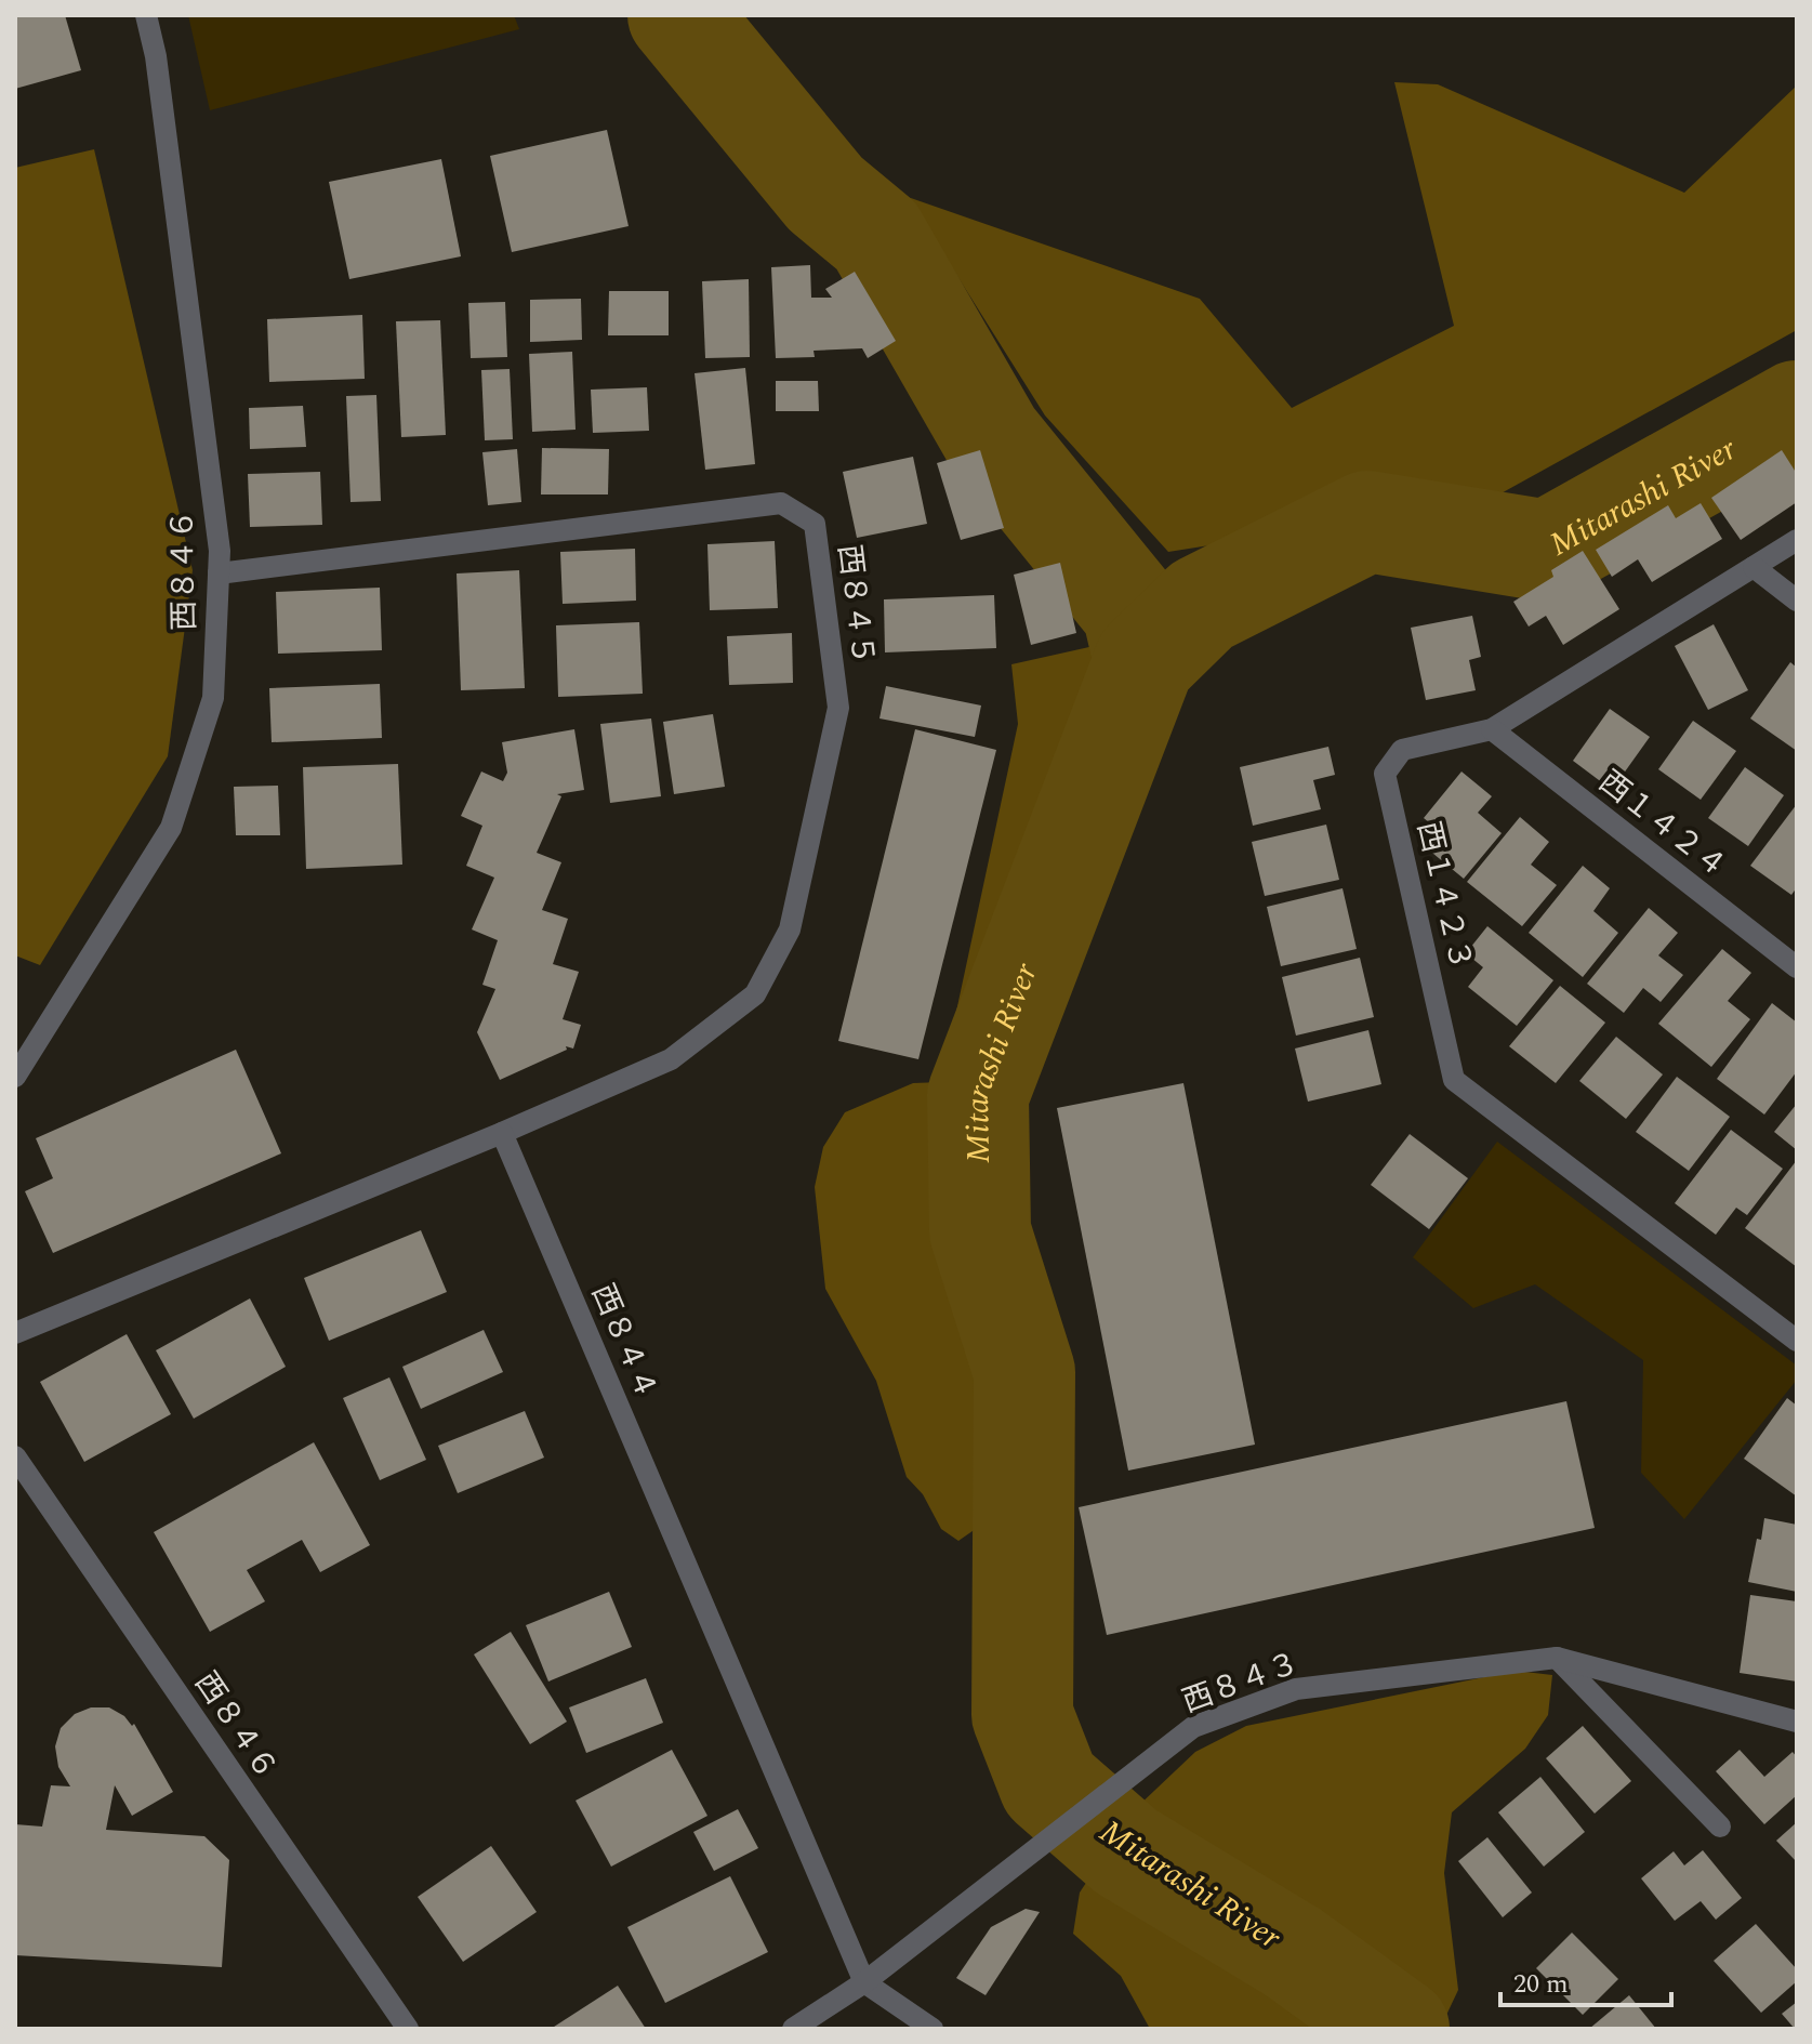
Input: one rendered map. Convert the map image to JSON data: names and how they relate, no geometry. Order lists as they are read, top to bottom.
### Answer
{
  "streets": {
    "street": [
      "西８４６",
      "西８４５",
      "西１４２４",
      "西１４２３",
      "西８４４",
      "西８４３"
    ]
  },
  "crossings": [
    ["西８４６", "西８４５"],
    ["西８４５", "西８４４"],
    ["西１４２４", "西１４２３"],
    ["西８４４", "西８４３"]
  ],
  "water": ["Mitarashi River"],
  "scale_bar": "20 m"
}
